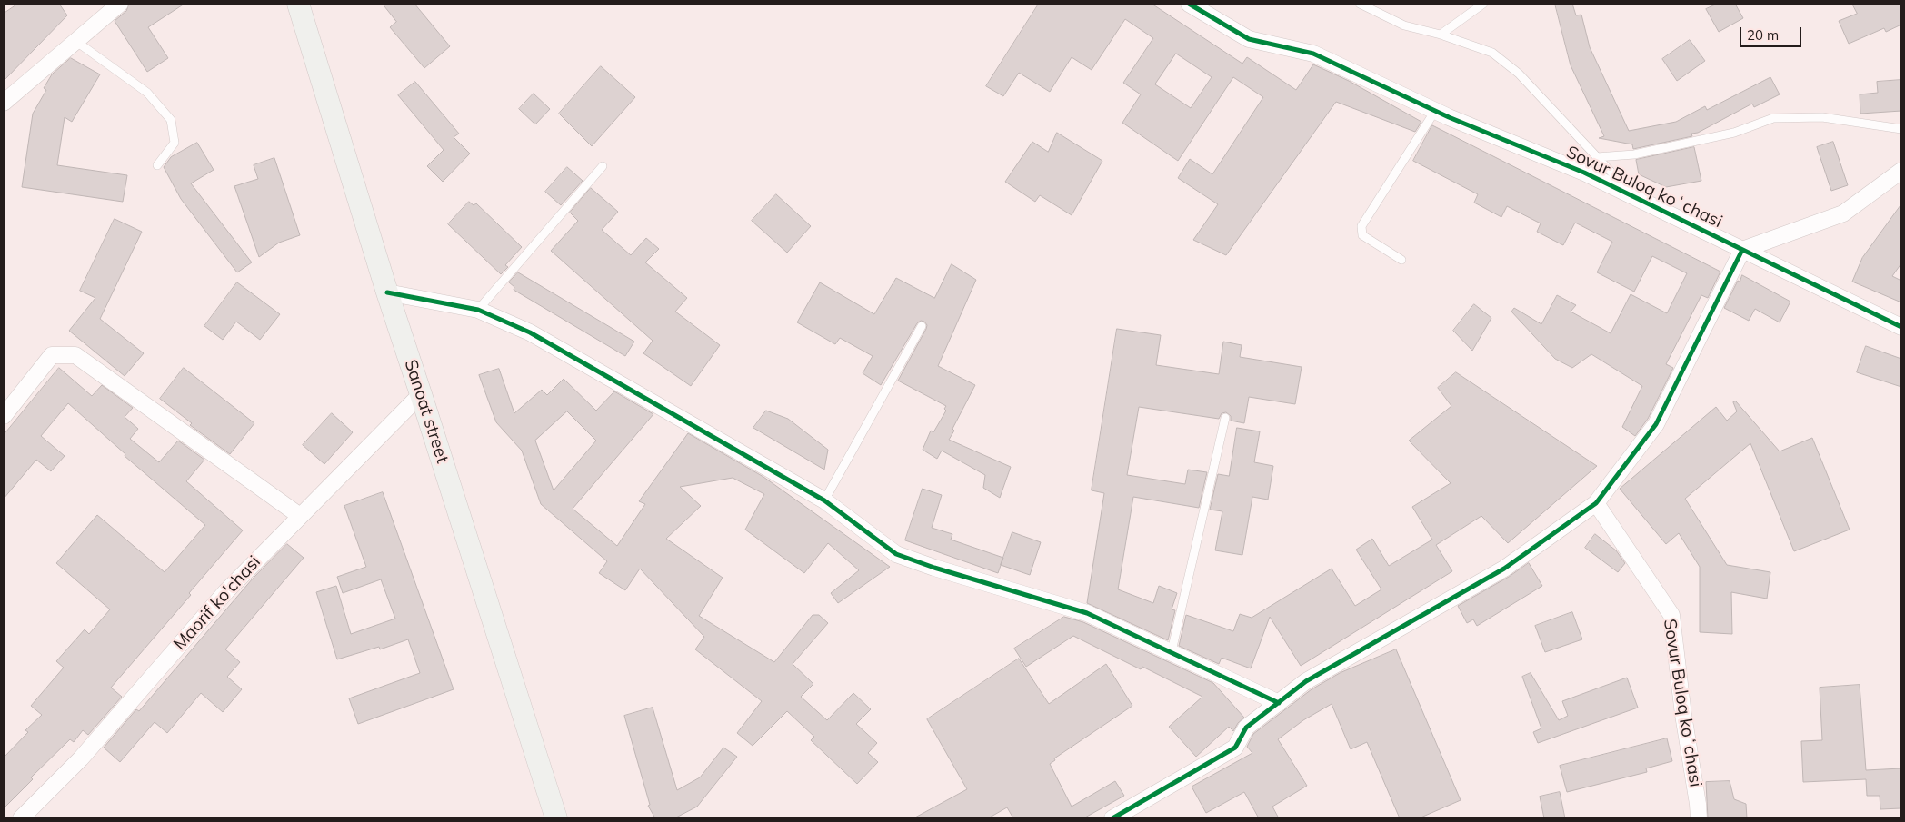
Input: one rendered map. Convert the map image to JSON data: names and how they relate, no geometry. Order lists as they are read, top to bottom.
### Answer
{
  "streets": {
    "main road": ["Sanoat street"],
    "street": ["Sovur Buloq koʻchasi", "Maorif ko'chasi"]
  },
  "crossings": [
    ["Sanoat street", "Maorif ko'chasi"]
  ],
  "scale_bar": "20 m"
}
